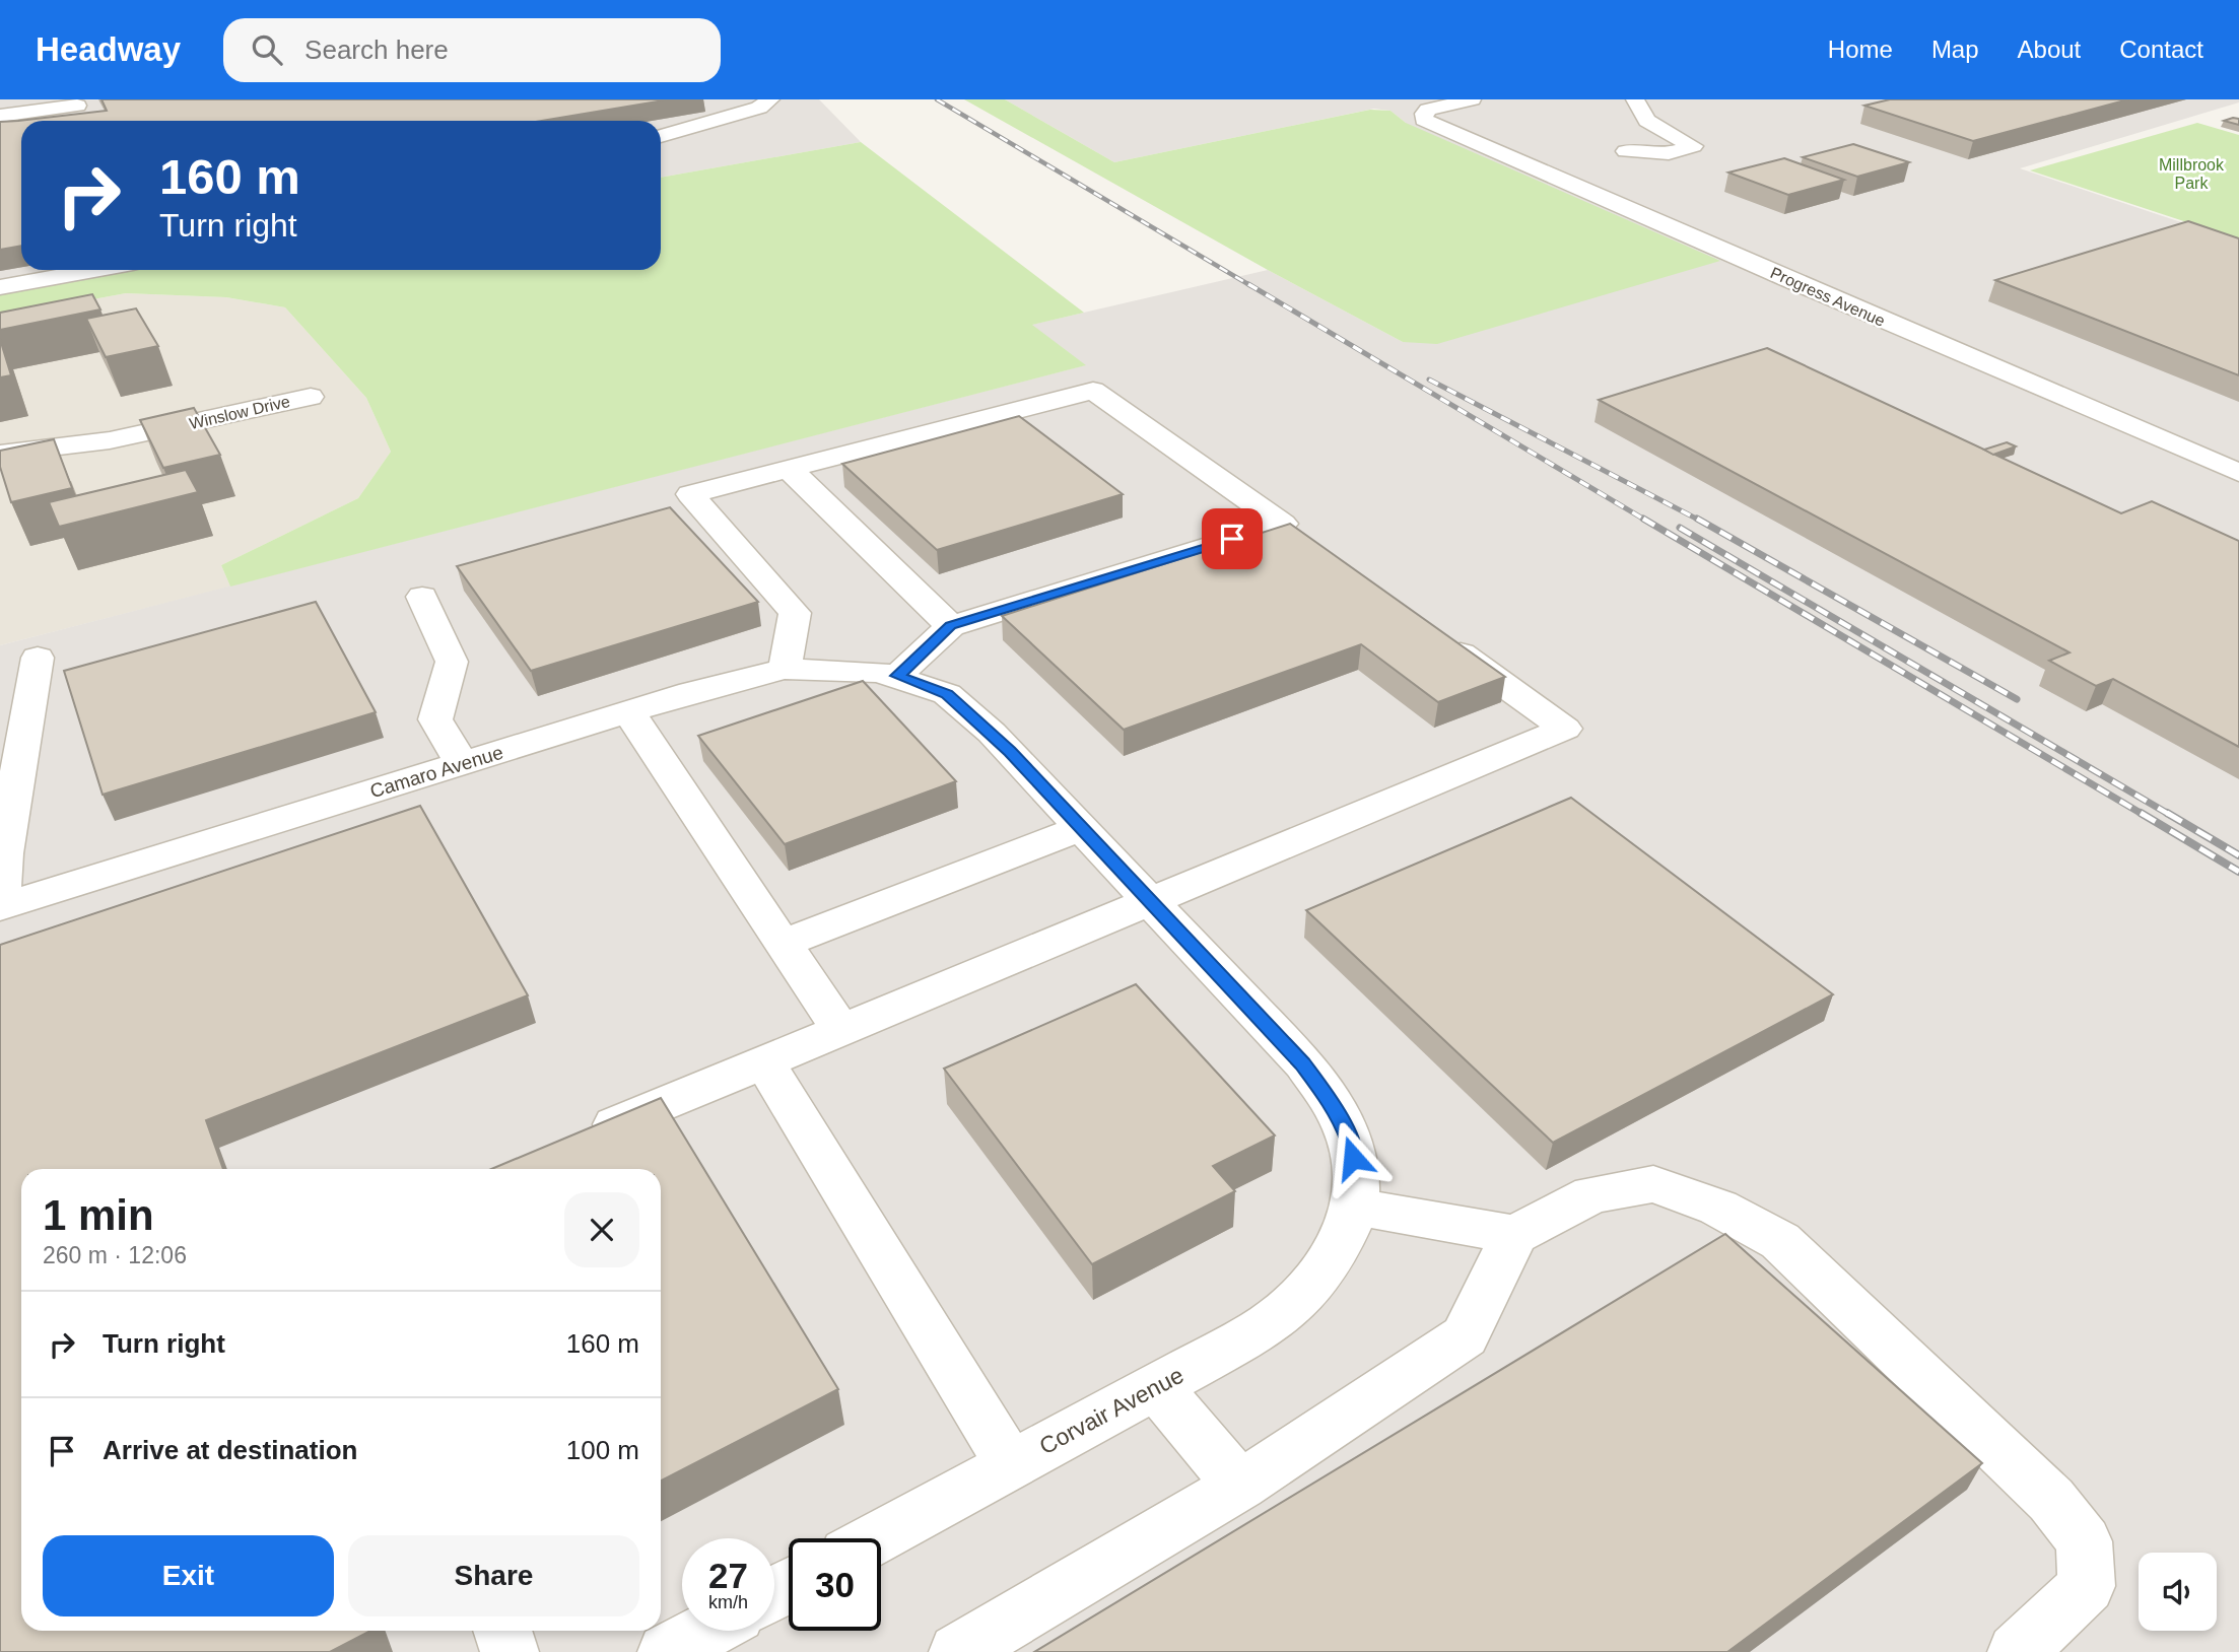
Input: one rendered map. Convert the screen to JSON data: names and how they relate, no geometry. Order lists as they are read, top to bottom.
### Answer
{
  "streets": {
    "street": [
      "Progress Avenue",
      "Winslow Drive",
      "Camaro Avenue",
      "Corvair Avenue"
    ]
  },
  "crossings": [
    ["Camaro Avenue", "Corvair Avenue"]
  ],
  "parks": ["Millbrook Park"],
  "page": {
    "header": "Headway",
    "search": "Search here",
    "nav": [
      "Home",
      "Map",
      "About",
      "Contact"
    ],
    "turn": ["160 m", "Turn right"],
    "heading": ["1 min", "260 m · 12:06"],
    "list": [
      {
        "name": "Turn right",
        "value": "160 m"
      },
      {
        "name": "Arrive at destination",
        "value": "100 m"
      }
    ],
    "buttons": ["Exit", "Share"],
    "speed": "27 km/h",
    "limit": "30"
  }
}
